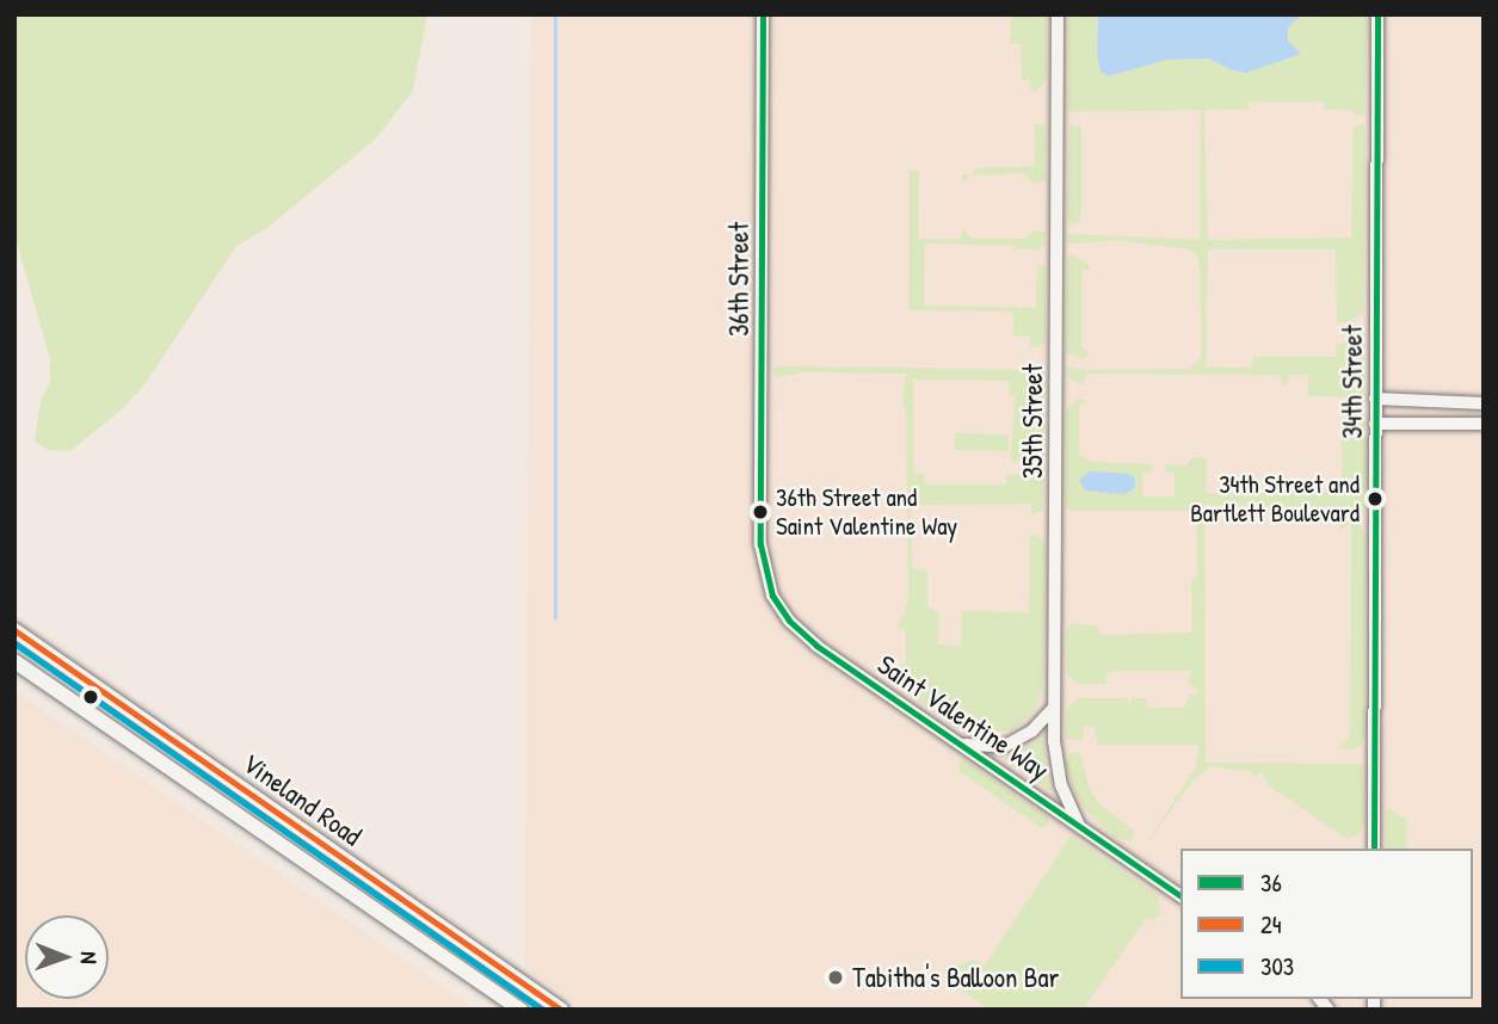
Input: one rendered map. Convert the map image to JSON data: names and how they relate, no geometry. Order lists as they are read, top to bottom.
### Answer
{
  "streets": {
    "street": [
      "36th Street",
      "34th Street",
      "35th Street",
      "Saint Valentine Way",
      "Vineland Road"
    ]
  },
  "crossings": [
    ["36th Street", "Saint Valentine Way"],
    ["35th Street", "Saint Valentine Way"]
  ],
  "places": ["34th Street and Bartlett Boulevard", "36th Street and Saint Valentine Way", "Tabitha's Balloon Bar"],
  "lines": ["transit line 36", "transit line 24", "transit line 303"],
  "legend": ["36", "24", "303"],
  "north": "right"
}
